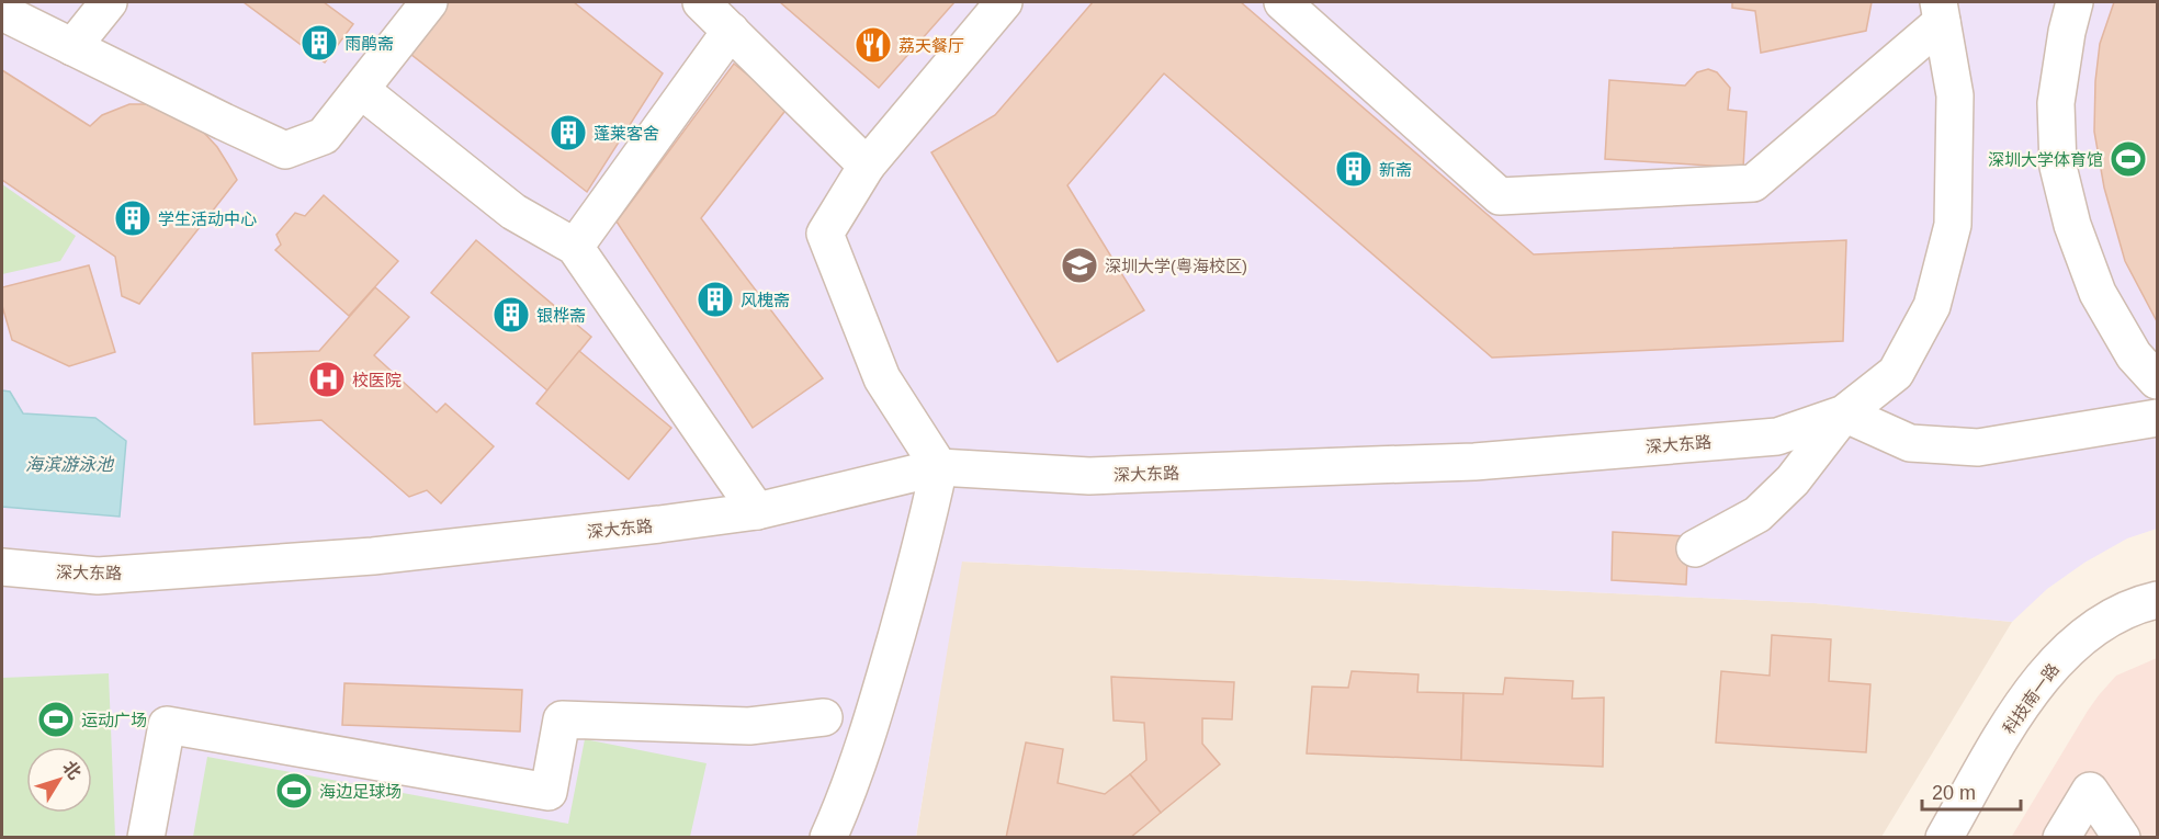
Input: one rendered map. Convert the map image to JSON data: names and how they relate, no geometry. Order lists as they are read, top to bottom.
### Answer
{
  "streets": {
    "street": ["深大东路", "科技南一路"]
  },
  "water": ["海滨游泳池"],
  "places": {
    "building": [
      "雨鹃斋",
      "蓬莱客舍",
      "新斋",
      "学生活动中心",
      "风槐斋",
      "银桦斋"
    ],
    "restaurant": ["荔天餐厅"],
    "sports": ["深圳大学体育馆", "运动广场", "海边足球场"],
    "school or university": ["深圳大学(粤海校区)"],
    "hospital": ["校医院"]
  },
  "scale_bar": "20 m",
  "north": "top right"
}
